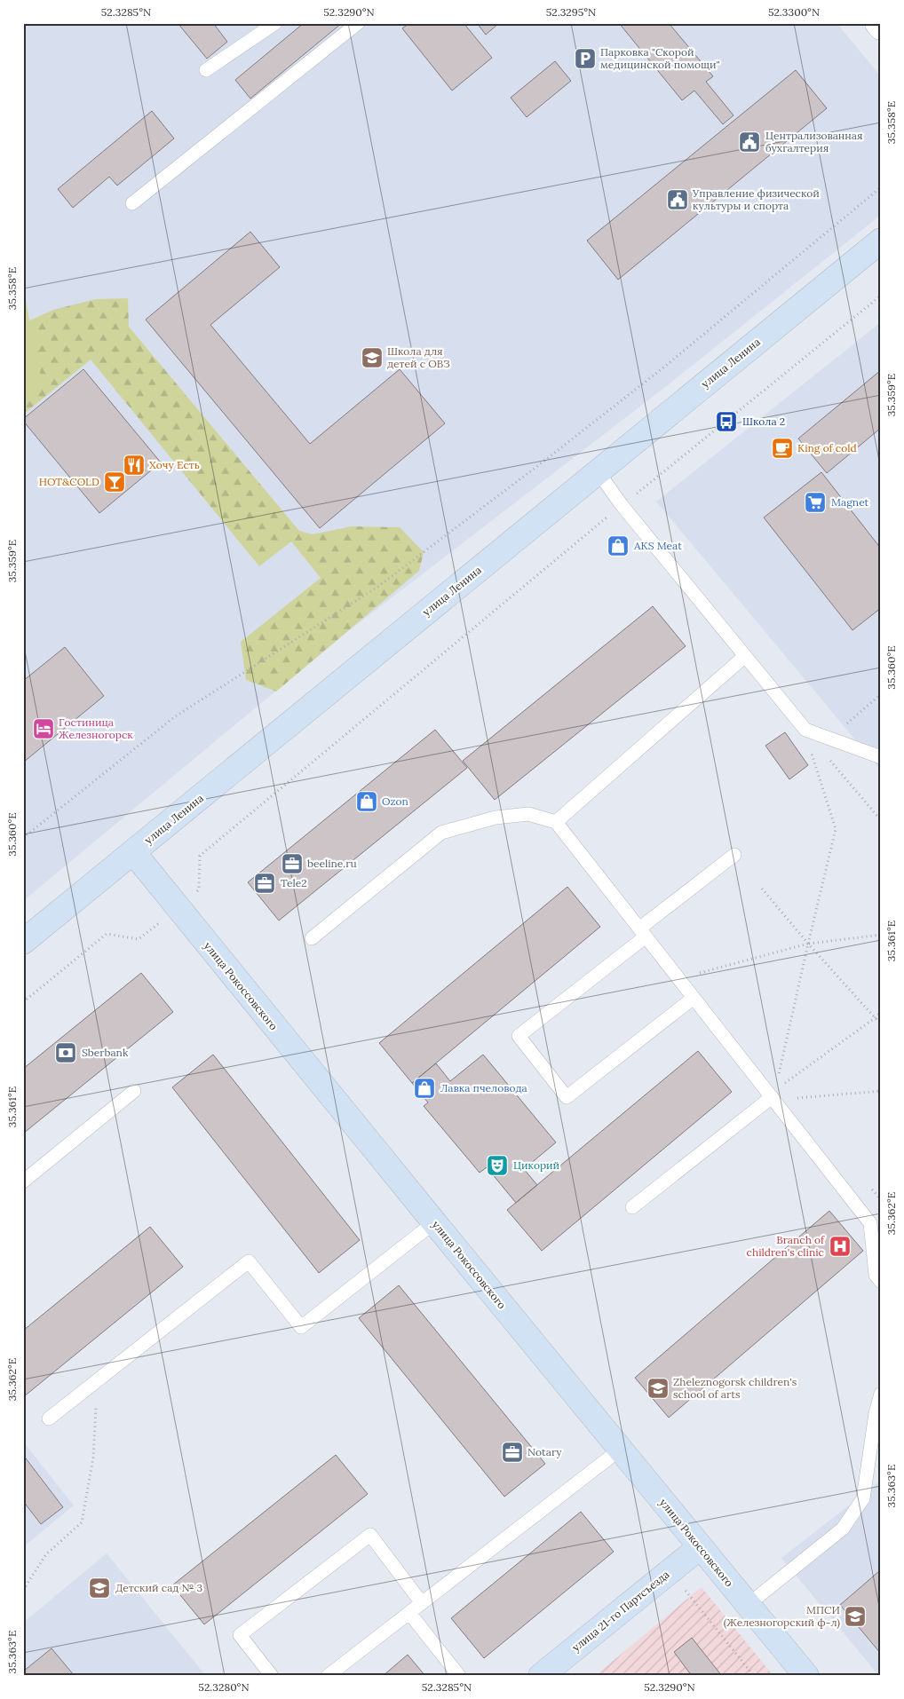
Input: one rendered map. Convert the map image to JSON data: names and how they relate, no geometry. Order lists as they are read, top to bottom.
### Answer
{
  "streets": {
    "main road": ["улица Ленина", "улица Рокоссовского", "улица 21-го Партсъезда"]
  },
  "crossings": [
    ["улица Ленина", "улица Рокоссовского"],
    ["улица Рокоссовского", "улица 21-го Партсъезда"]
  ],
  "places": {
    "parking": ["Парковка \"Скорой медицинской помощи\""],
    "public building": ["Централизованная бухгалтерия", "Управление физической культуры и спорта"],
    "school or university": [
      "Школа для детей с ОВЗ",
      "Zheleznogorsk children's school of arts",
      "Детский сад № 3",
      "МПСИ (Железногорский ф-л)"
    ],
    "bus stop": ["Школа 2"],
    "cafe": ["King of cold"],
    "restaurant": ["Хочу Есть"],
    "bar": ["HOT&COLD"],
    "supermarket": ["Magnet"],
    "shop": ["AKS Meat", "Ozon", "Лавка пчеловода"],
    "hotel": ["Гостиница Железногорск"],
    "office": ["beeline.ru", "Tele2", "Notary"],
    "bank": ["Sberbank"],
    "theatre": ["Цикорий"],
    "hospital": ["Branch of children's clinic"]
  },
  "coordinates": [
    "52.3285°N",
    "52.3290°N",
    "52.3295°N",
    "52.3300°N",
    "35.358°E",
    "35.359°E",
    "35.360°E",
    "35.361°E",
    "35.362°E",
    "35.363°E",
    "52.3280°N"
  ]
}
